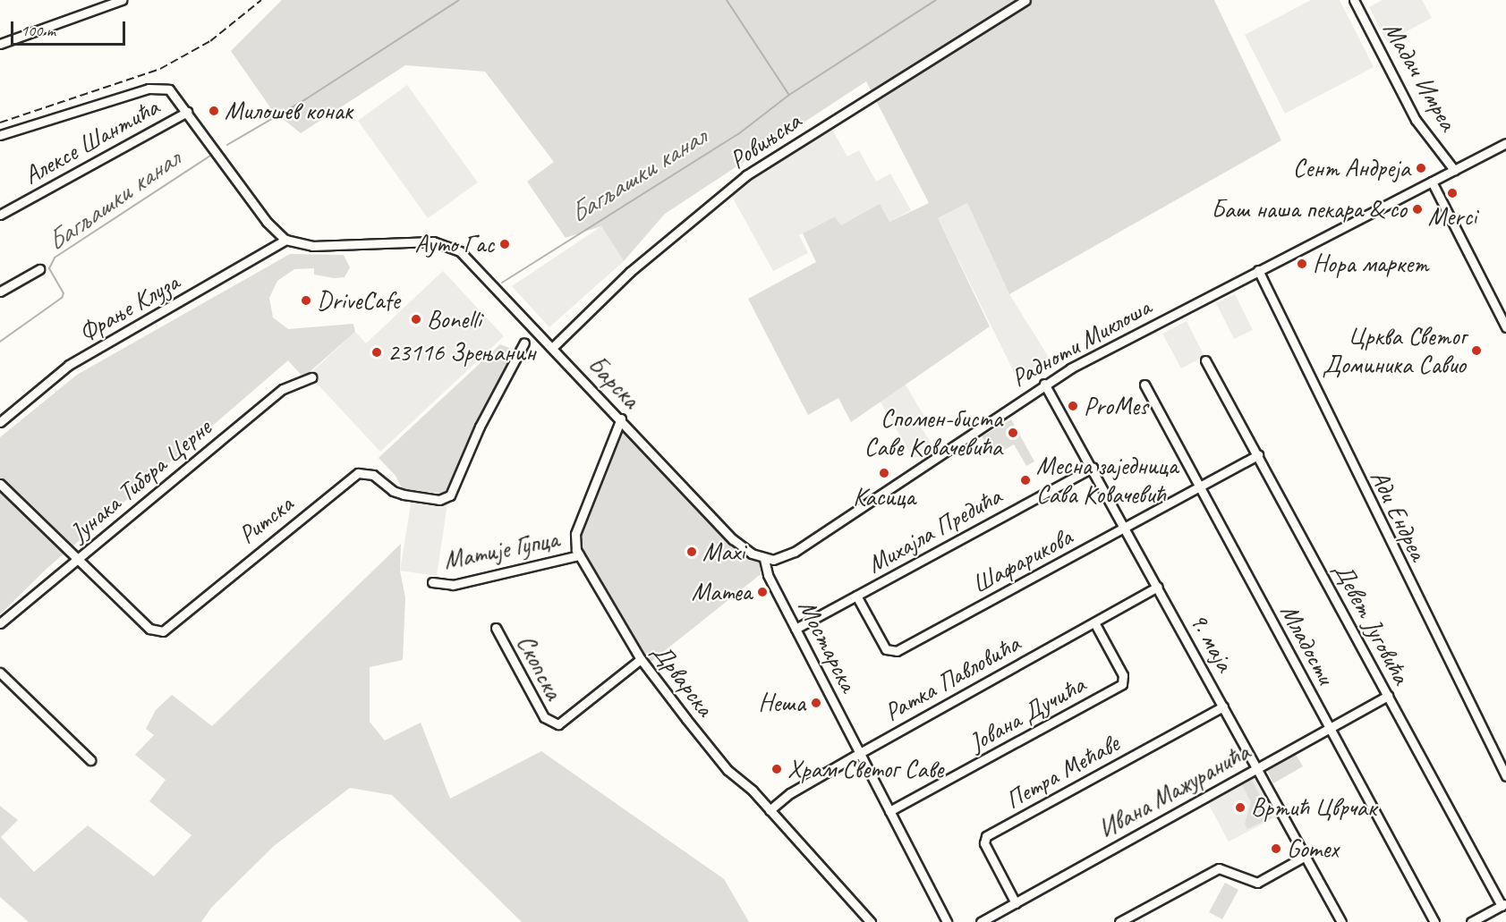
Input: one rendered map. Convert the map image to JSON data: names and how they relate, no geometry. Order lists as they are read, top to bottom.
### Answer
{
  "streets": {
    "street": [
      "Мадач Имреа",
      "Ровињска",
      "Алексе Шантића",
      "Фрање Клуза",
      "Радноти Миклоша",
      "Барска",
      "Јунака Тибора Церне",
      "Ади Ендреа",
      "Ритска",
      "Михајла Предића",
      "Матије Гупца",
      "Шафарикова",
      "Девет Југовића",
      "9. маја",
      "Младости",
      "Мостарска",
      "Скопска",
      "Ратка Павловића",
      "Дрварска",
      "Јована Дучића",
      "Петра Мећаве",
      "Ивана Мажуранића"
    ]
  },
  "crossings": [
    ["Мадач Имреа", "Радноти Миклоша"],
    ["Ровињска", "Барска"],
    ["Алексе Шантића", "Фрање Клуза"],
    ["Алексе Шантића", "Барска"],
    ["Радноти Миклоша", "Барска"],
    ["Радноти Миклоша", "Ади Ендреа"],
    ["Радноти Миклоша", "9. маја"],
    ["Радноти Миклоша", "Мостарска"],
    ["Барска", "Мостарска"],
    ["Барска", "Дрварска"],
    ["Јунака Тибора Церне", "Ритска"],
    ["Михајла Предића", "Шафарикова"],
    ["Михајла Предића", "9. маја"],
    ["Михајла Предића", "Мостарска"],
    ["Матије Гупца", "Дрварска"],
    ["Шафарикова", "Девет Југовића"],
    ["Шафарикова", "9. маја"],
    ["Шафарикова", "Младости"],
    ["Девет Југовића", "Ивана Мажуранића"],
    ["9. маја", "Ратка Павловића"],
    ["9. маја", "Петра Мећаве"],
    ["9. маја", "Ивана Мажуранића"],
    ["Младости", "Ивана Мажуранића"],
    ["Мостарска", "Ратка Павловића"],
    ["Мостарска", "Јована Дучића"],
    ["Скопска", "Дрварска"],
    ["Ратка Павловића", "Дрварска"],
    ["Ратка Павловића", "Јована Дучића"],
    ["Петра Мећаве", "Ивана Мажуранића"]
  ],
  "water": ["Багљашки канал"],
  "places": [
    "Милошев конак",
    "Сент Андреја",
    "Merci",
    "Баш наша пекара & co",
    "Ауто Гас",
    "Нора маркет",
    "DriveCafe",
    "Bonelli",
    "Црква Светог Доминика Савио",
    "23116 Зрењанин",
    "ProMes",
    "Спомен-биста Саве Ковачевића",
    "Касица",
    "Месна заједница Сава Ковачевић",
    "Maxi",
    "Матеа",
    "Неша",
    "Храм Светог Саве",
    "Вртић Цврчак",
    "Gomex"
  ],
  "scale_bar": "100 m"
}
